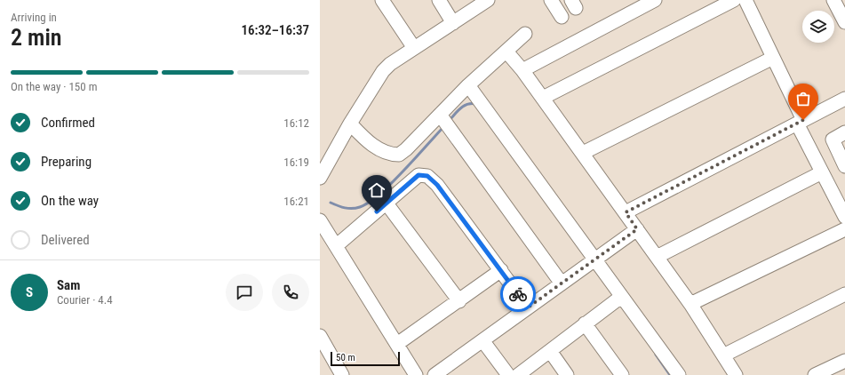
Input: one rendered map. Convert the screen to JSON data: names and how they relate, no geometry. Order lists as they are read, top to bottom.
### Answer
{
  "scale_bar": "50 m",
  "page": {
    "heading": ["2 min", "Arriving in", "16:32–16:37"],
    "panel": ["Sam", "Courier · 4.4"],
    "bar": "On the way · 150 m",
    "list": [
      ["Confirmed", "16:12"],
      ["Preparing", "16:19"],
      ["On the way", "16:21"],
      "Delivered"
    ],
    "round": "S",
    "scale": "50 m"
  }
}
